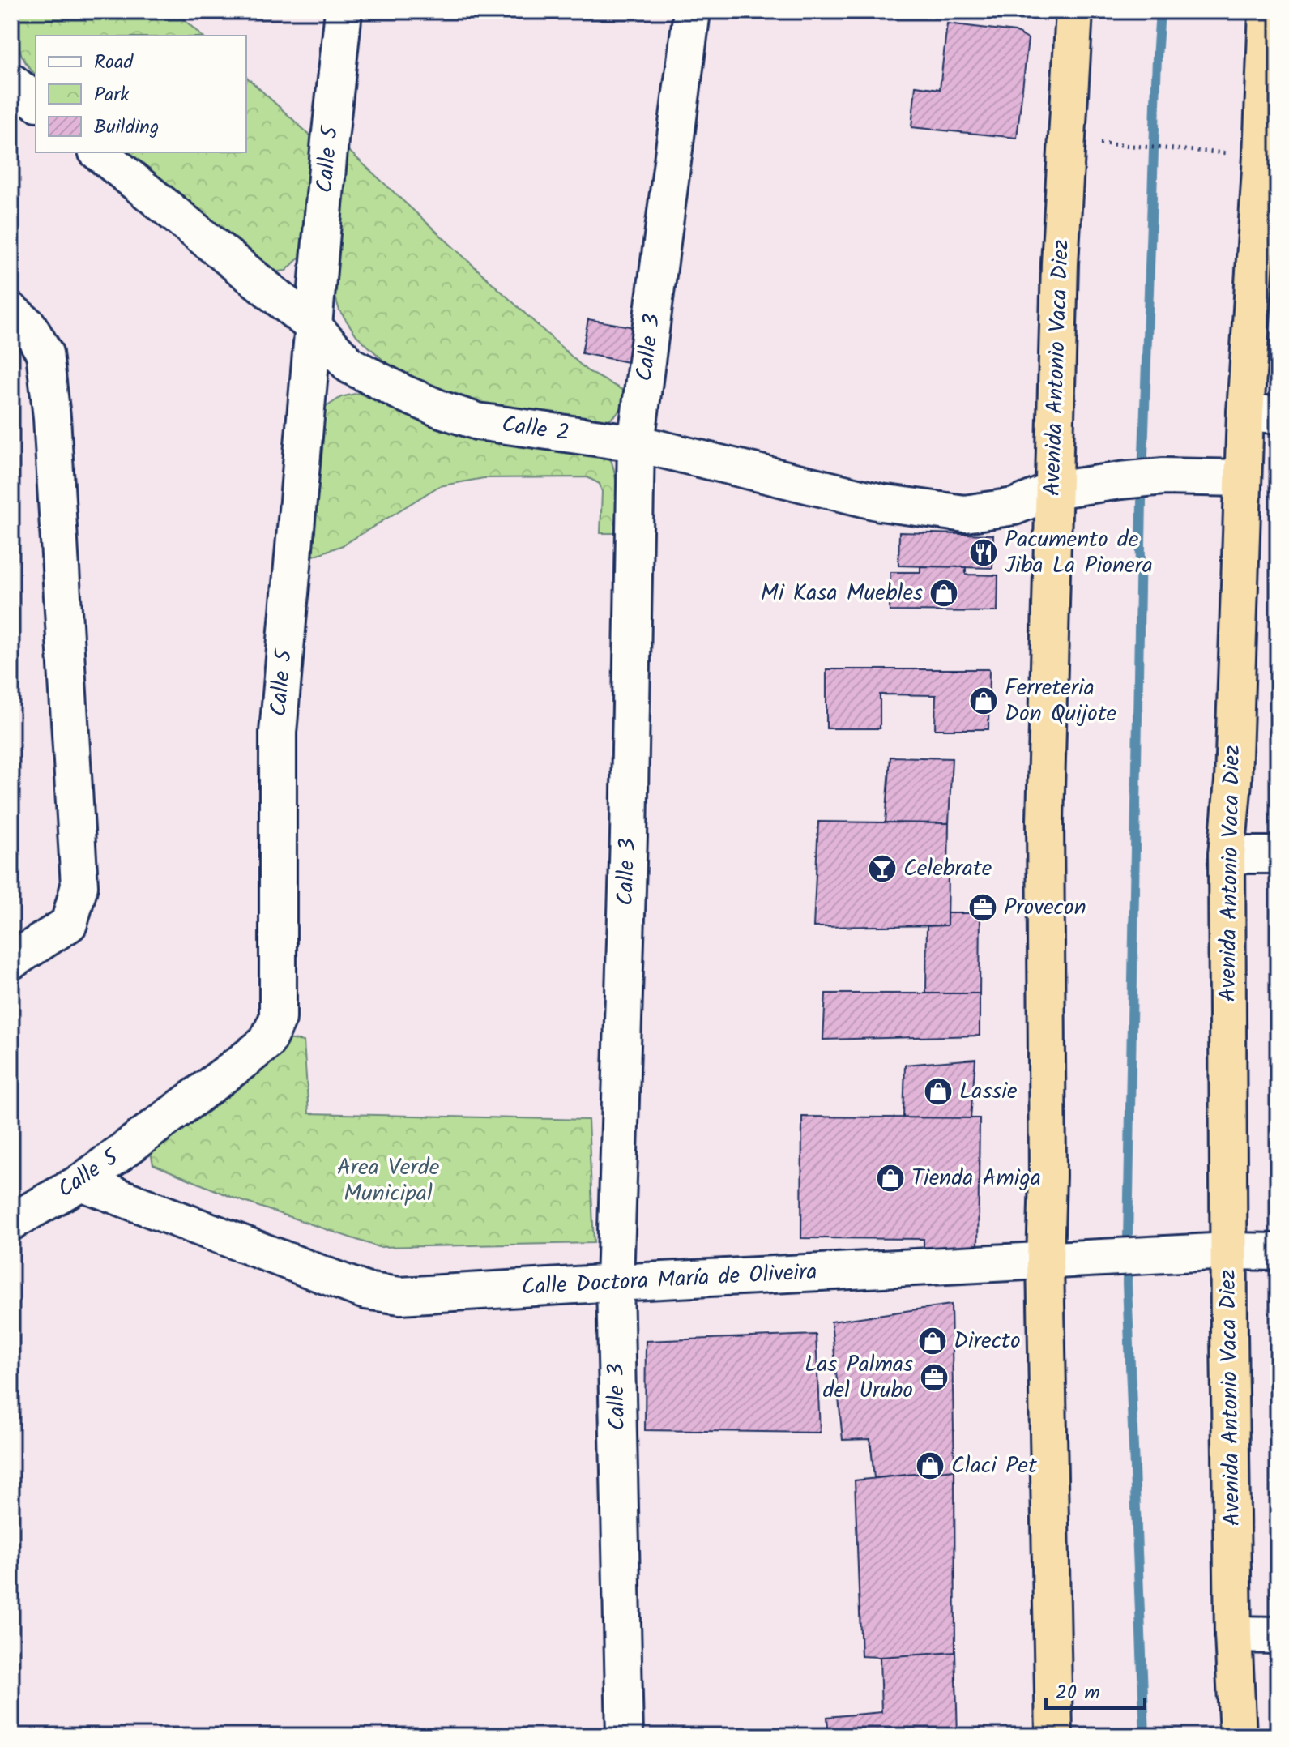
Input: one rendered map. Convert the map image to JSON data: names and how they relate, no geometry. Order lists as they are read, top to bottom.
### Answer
{
  "streets": {
    "highway": ["Avenida Antonio Vaca Diez"],
    "street": [
      "Calle 5",
      "Calle 3",
      "Calle 2",
      "Calle Doctora María de Oliveira"
    ]
  },
  "crossings": [
    ["Calle 5", "Calle 2"],
    ["Calle 5", "Calle Doctora María de Oliveira"],
    ["Calle 3", "Calle 2"],
    ["Calle 3", "Calle Doctora María de Oliveira"],
    ["Avenida Antonio Vaca Diez", "Calle 2"],
    ["Avenida Antonio Vaca Diez", "Calle Doctora María de Oliveira"]
  ],
  "parks": ["Area Verde Municipal"],
  "places": {
    "restaurant": ["Pacumento de Jiba La Pionera"],
    "shop": [
      "Mi Kasa Muebles",
      "Ferreteria Don Quijote",
      "Lassie",
      "Tienda Amiga",
      "Directo",
      "Claci Pet"
    ],
    "bar": ["Celebrate"],
    "office": ["Provecon", "Las Palmas del Urubo"]
  },
  "legend": ["Road", "Park", "Building"],
  "scale_bar": "20 m"
}
